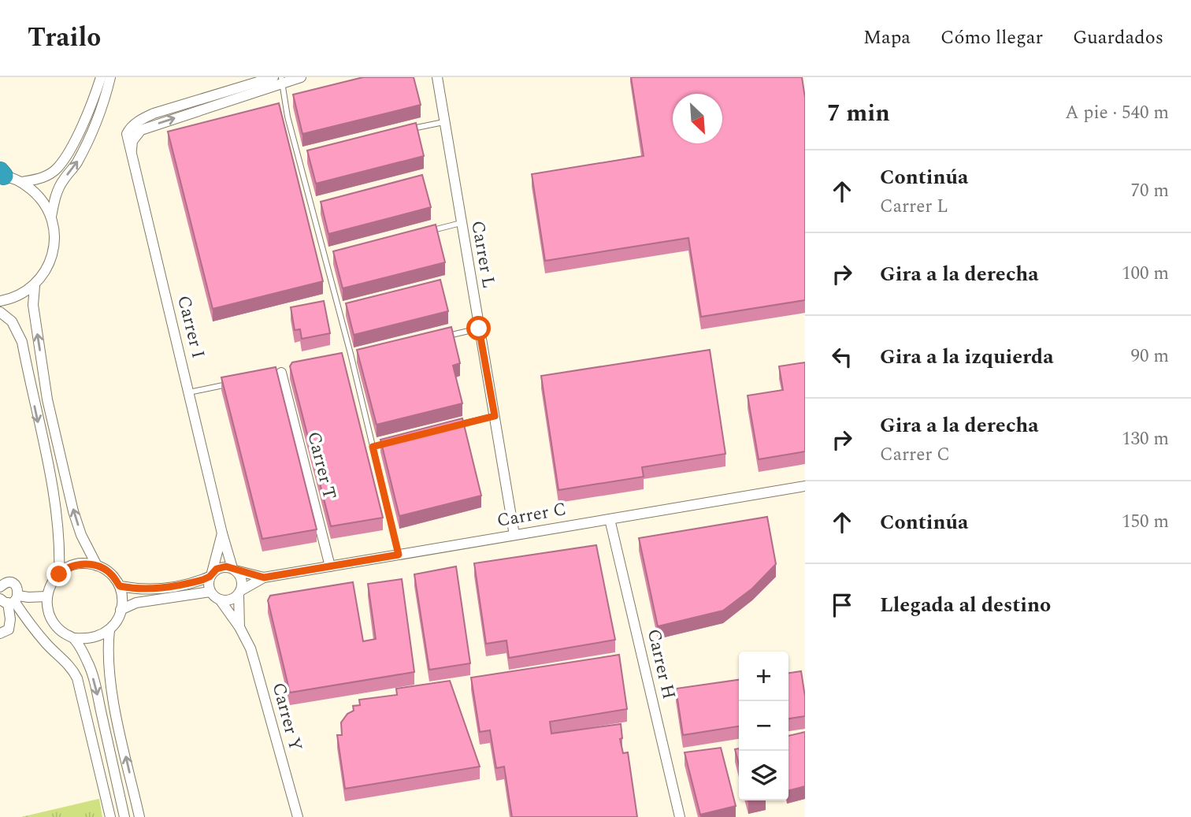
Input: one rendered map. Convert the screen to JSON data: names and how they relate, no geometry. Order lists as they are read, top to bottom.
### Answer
{
  "streets": {
    "street": [
      "Carrer L",
      "Carrer I",
      "Carrer T",
      "Carrer C",
      "Carrer H",
      "Carrer Y"
    ]
  },
  "crossings": [
    ["Carrer L", "Carrer C"],
    ["Carrer I", "Carrer C"],
    ["Carrer I", "Carrer Y"],
    ["Carrer T", "Carrer C"],
    ["Carrer C", "Carrer H"],
    ["Carrer C", "Carrer Y"]
  ],
  "north": "bottom right",
  "page": {
    "header": "Trailo",
    "nav": ["Mapa", "Cómo llegar", "Guardados"],
    "heading": ["7 min", "A pie · 540 m"],
    "list": [
      ["Continúa", "Carrer L", "70 m"],
      ["Gira a la derecha", "100 m"],
      ["Gira a la izquierda", "90 m"],
      ["Gira a la derecha", "Carrer C", "130 m"],
      ["Continúa", "150 m"],
      "Llegada al destino"
    ],
    "map_buttons": ["+", "−"]
  }
}
